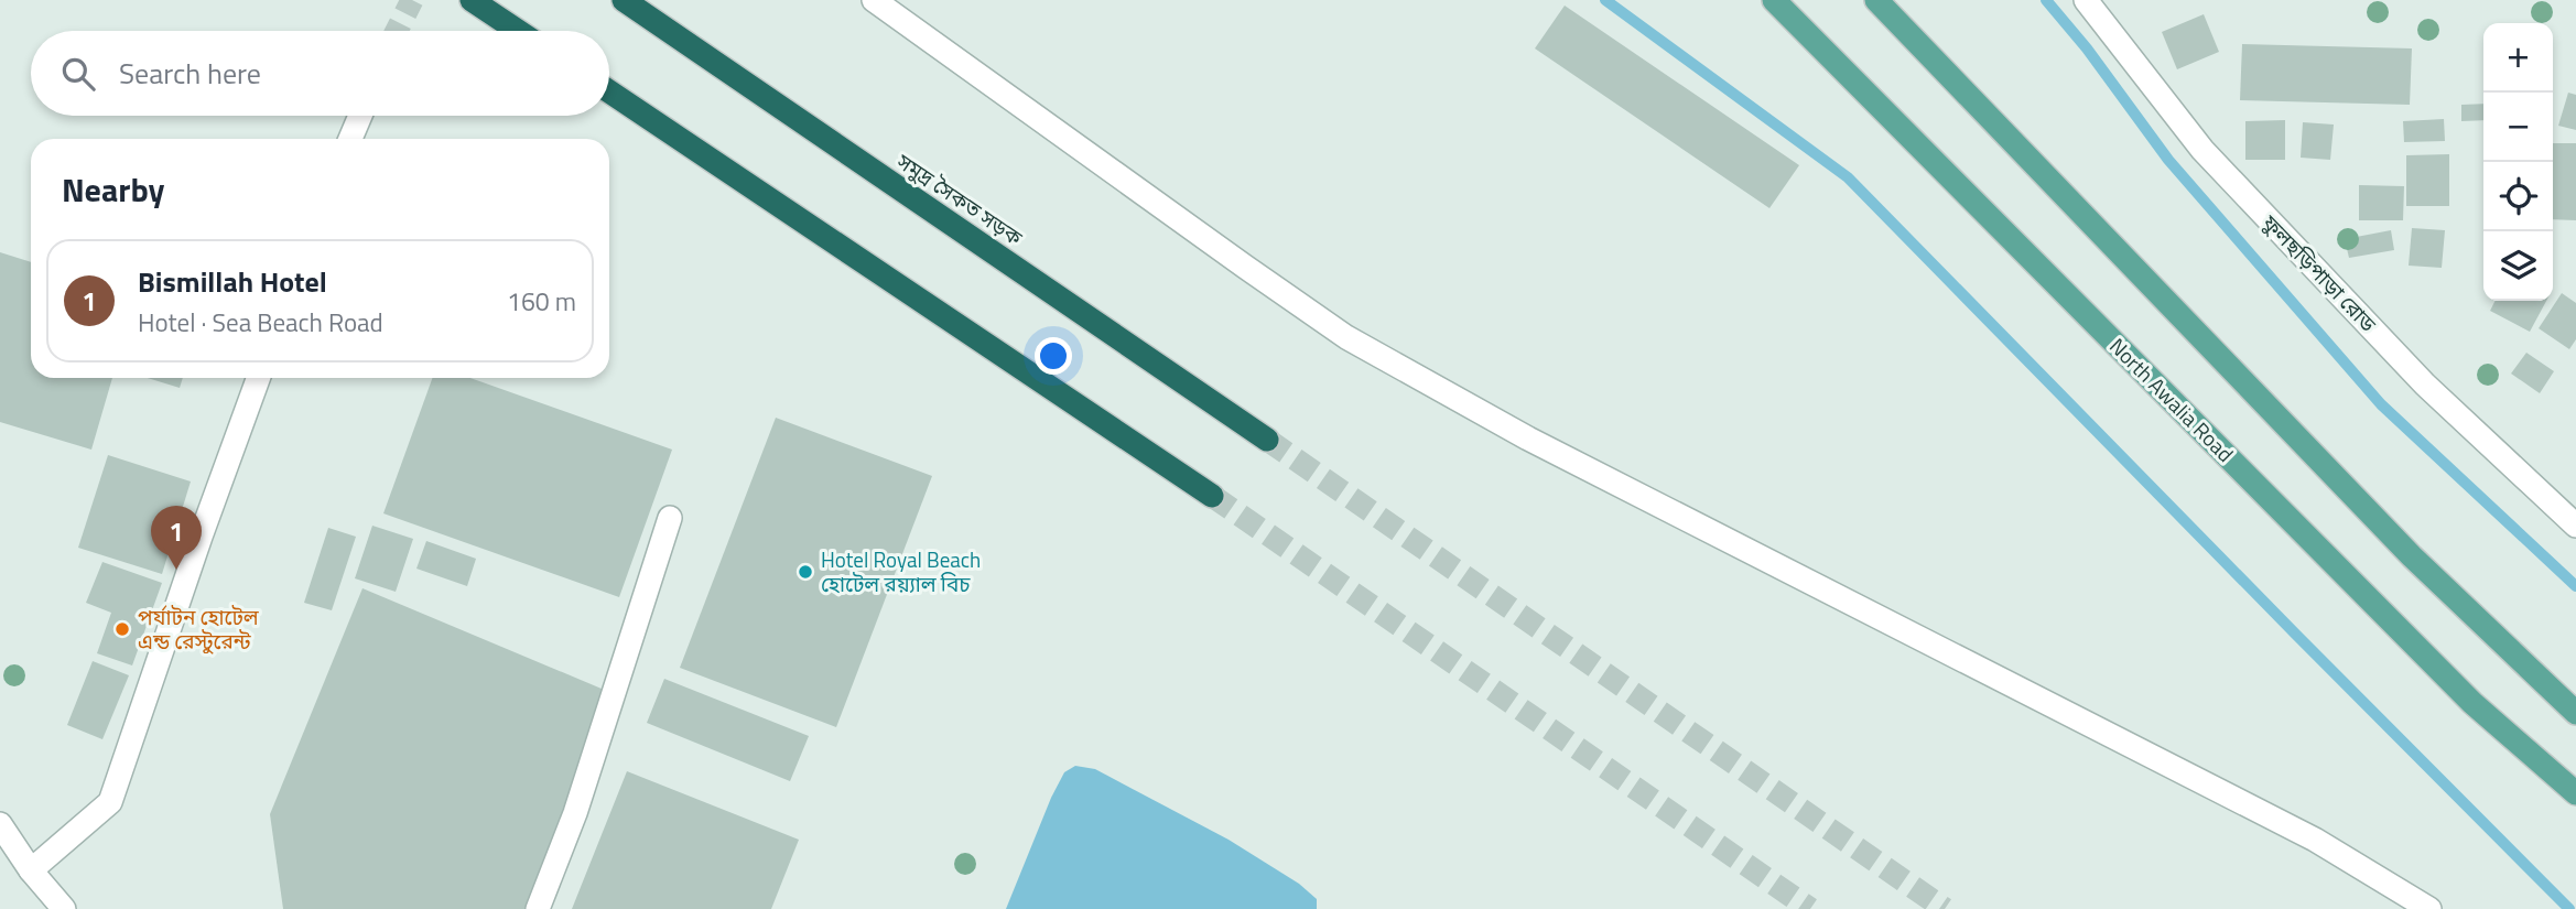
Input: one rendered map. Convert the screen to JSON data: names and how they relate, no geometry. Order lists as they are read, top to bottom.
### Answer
{
  "streets": {
    "highway": ["সমুদ্র সৈকত সড়ক"],
    "main road": ["North Awalia Road"],
    "street": ["ফুলছড়িপাড়া রোড"]
  },
  "places": ["Hotel Royal Beach হোটেল রয়্যাল বিচ", "পর্যাটন হোটেল এন্ড রেস্টুরেন্ট"],
  "page": {
    "map_buttons": ["+", "−"],
    "search": "Search here",
    "heading": "Nearby",
    "list": [
      {
        "mark": "1",
        "name": "Bismillah Hotel",
        "note": "Hotel · Sea Beach Road",
        "value": "160 m"
      }
    ],
    "pins": "1"
  }
}
